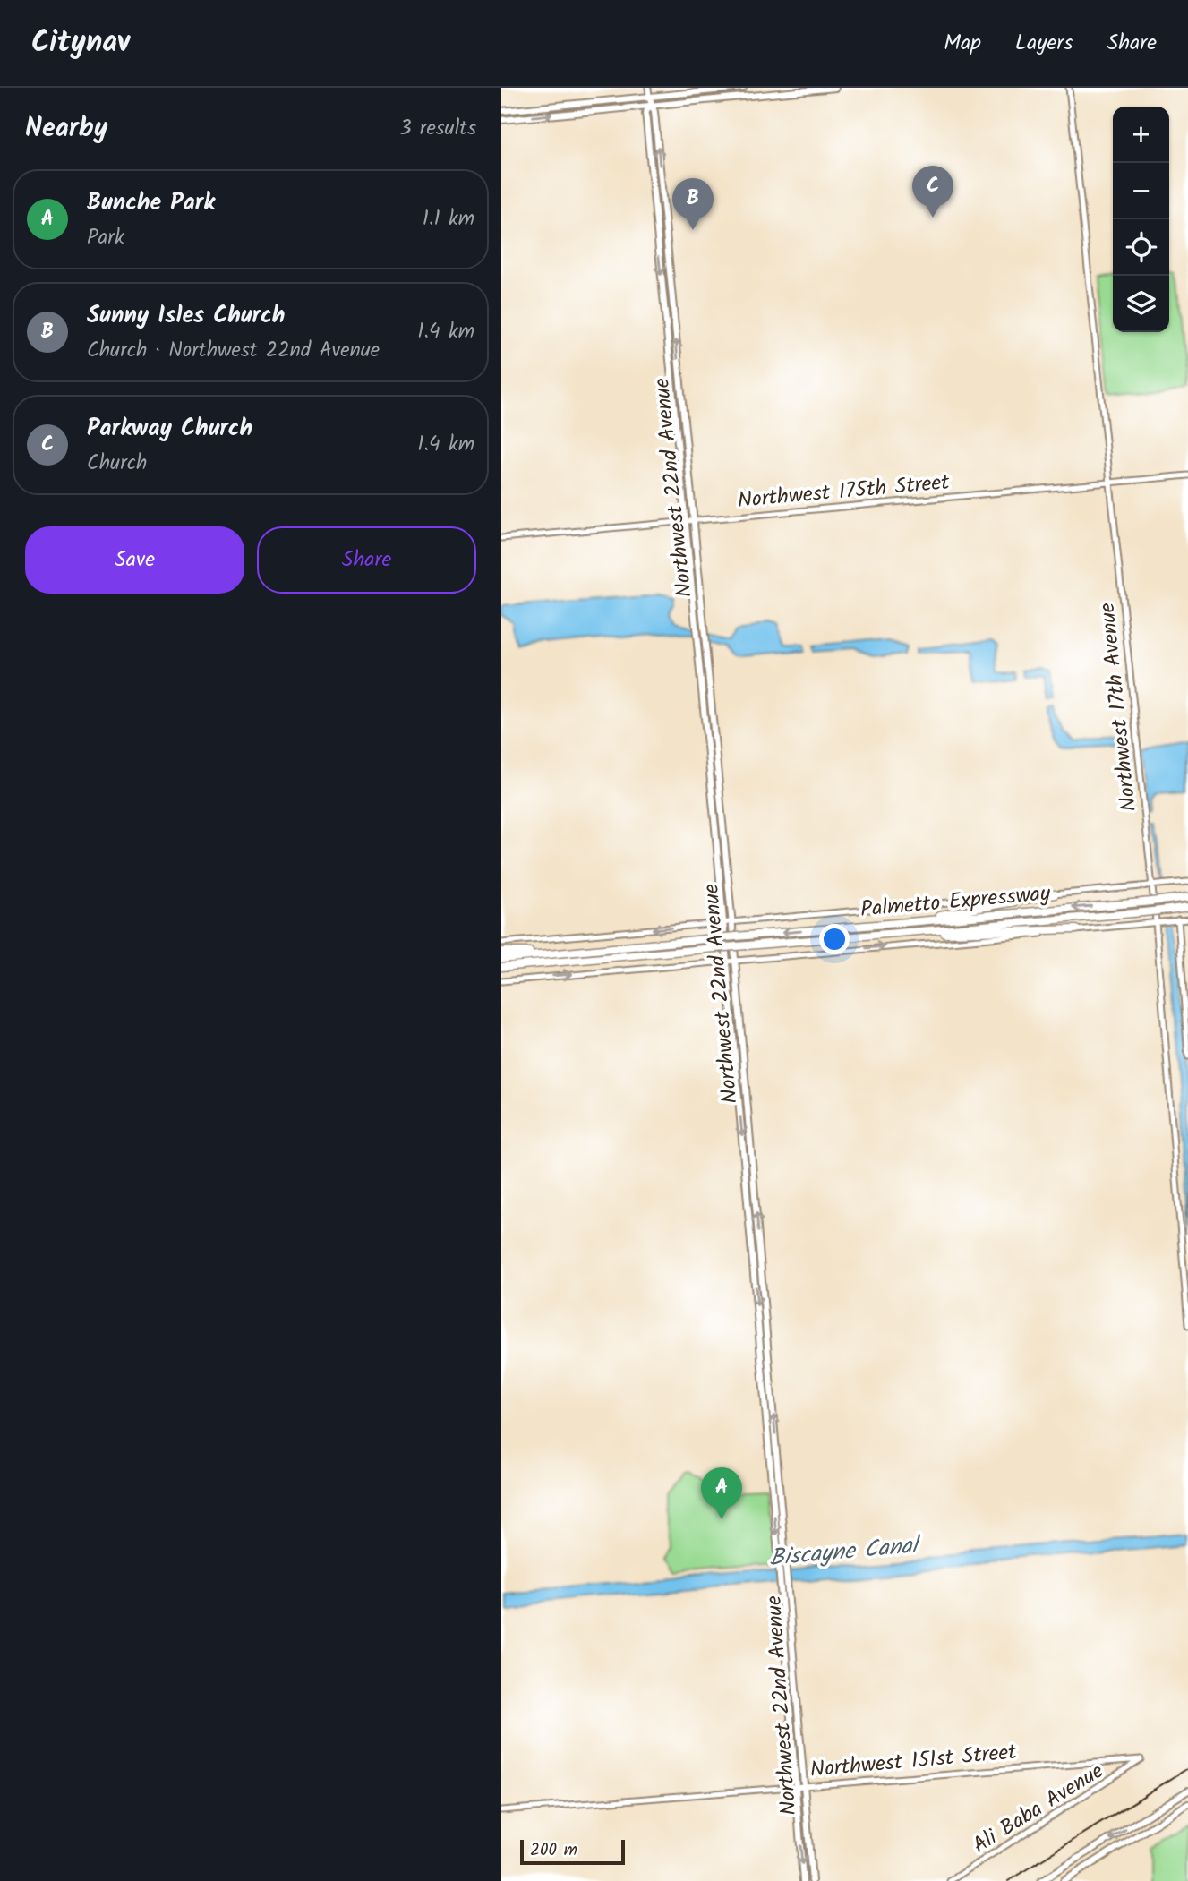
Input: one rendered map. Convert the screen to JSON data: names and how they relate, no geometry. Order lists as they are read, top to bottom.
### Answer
{
  "streets": {
    "highway": ["Palmetto Expressway"],
    "main road": ["Northwest 22nd Avenue"],
    "street": [
      "Northwest 175th Street",
      "Northwest 17th Avenue",
      "Northwest 151st Street",
      "Ali Baba Avenue"
    ]
  },
  "crossings": [
    ["Northwest 22nd Avenue", "Northwest 175th Street"],
    ["Northwest 22nd Avenue", "Northwest 151st Street"],
    ["Northwest 175th Street", "Northwest 17th Avenue"],
    ["Northwest 151st Street", "Ali Baba Avenue"]
  ],
  "water": ["Biscayne Canal"],
  "scale_bar": "200 m",
  "page": {
    "header": "Citynav",
    "nav": ["Map", "Layers", "Share"],
    "heading": ["Nearby", "3 results"],
    "map_buttons": ["+", "−"],
    "pins": ["C", "B", "A"],
    "list": [
      {
        "mark": "A",
        "name": "Bunche Park",
        "note": "Park",
        "value": "1.1 km"
      },
      {
        "mark": "B",
        "name": "Sunny Isles Church",
        "note": "Church · Northwest 22nd Avenue",
        "value": "1.4 km"
      },
      {
        "mark": "C",
        "name": "Parkway Church",
        "note": "Church",
        "value": "1.4 km"
      }
    ],
    "buttons": ["Save", "Share"],
    "scale": "200 m"
  }
}
